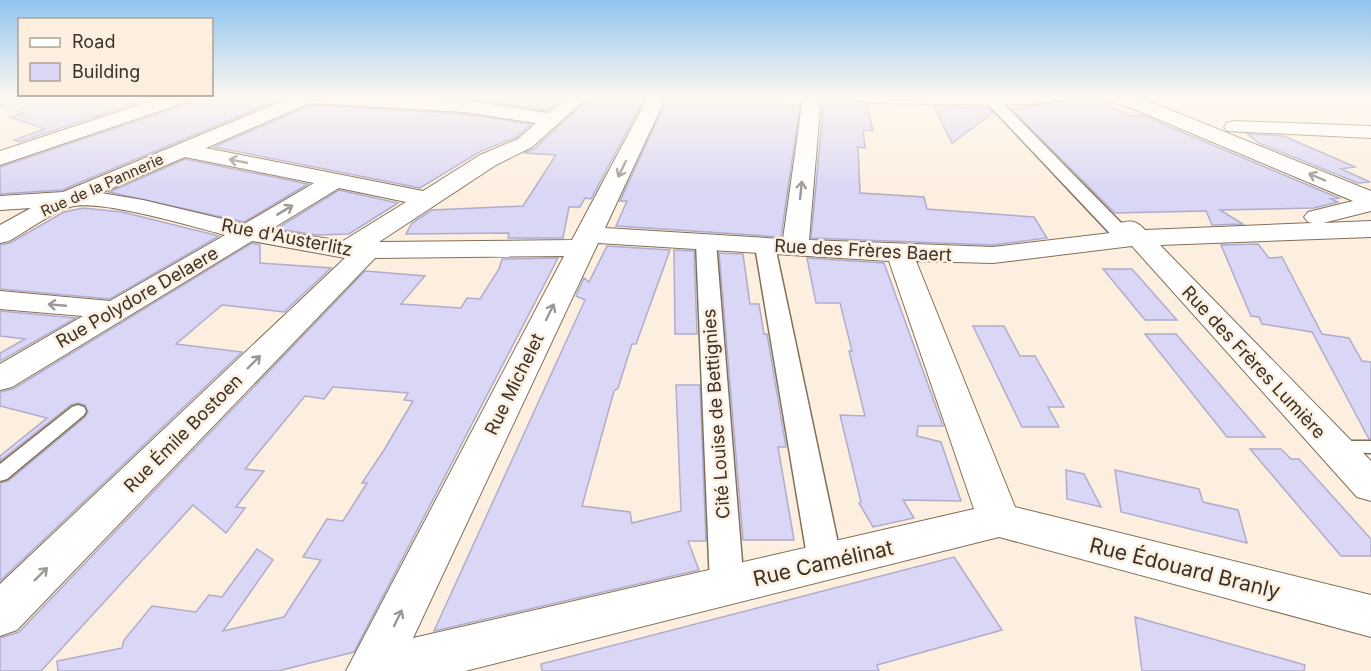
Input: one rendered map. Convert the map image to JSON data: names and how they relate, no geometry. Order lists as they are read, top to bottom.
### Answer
{
  "streets": {
    "street": [
      "Rue de la Pannerie",
      "Rue d'Austerlitz",
      "Rue des Frères Baert",
      "Rue Polydore Delaere",
      "Rue des Frères Lumière",
      "Rue Michelet",
      "Cité Louise de Bettignies",
      "Rue Émile Bostoen",
      "Rue Camélinat",
      "Rue Édouard Branly"
    ]
  },
  "crossings": [
    ["Rue de la Pannerie", "Rue d'Austerlitz"],
    ["Rue d'Austerlitz", "Rue des Frères Baert"],
    ["Rue d'Austerlitz", "Rue Polydore Delaere"],
    ["Rue d'Austerlitz", "Rue Michelet"],
    ["Rue d'Austerlitz", "Rue Émile Bostoen"],
    ["Rue des Frères Baert", "Rue des Frères Lumière"],
    ["Rue des Frères Baert", "Rue Michelet"],
    ["Rue des Frères Baert", "Cité Louise de Bettignies"],
    ["Rue Michelet", "Rue Camélinat"],
    ["Cité Louise de Bettignies", "Rue Camélinat"],
    ["Rue Camélinat", "Rue Édouard Branly"]
  ],
  "one_way": ["Rue Émile Bostoen"],
  "legend": ["Road", "Building"]
}
